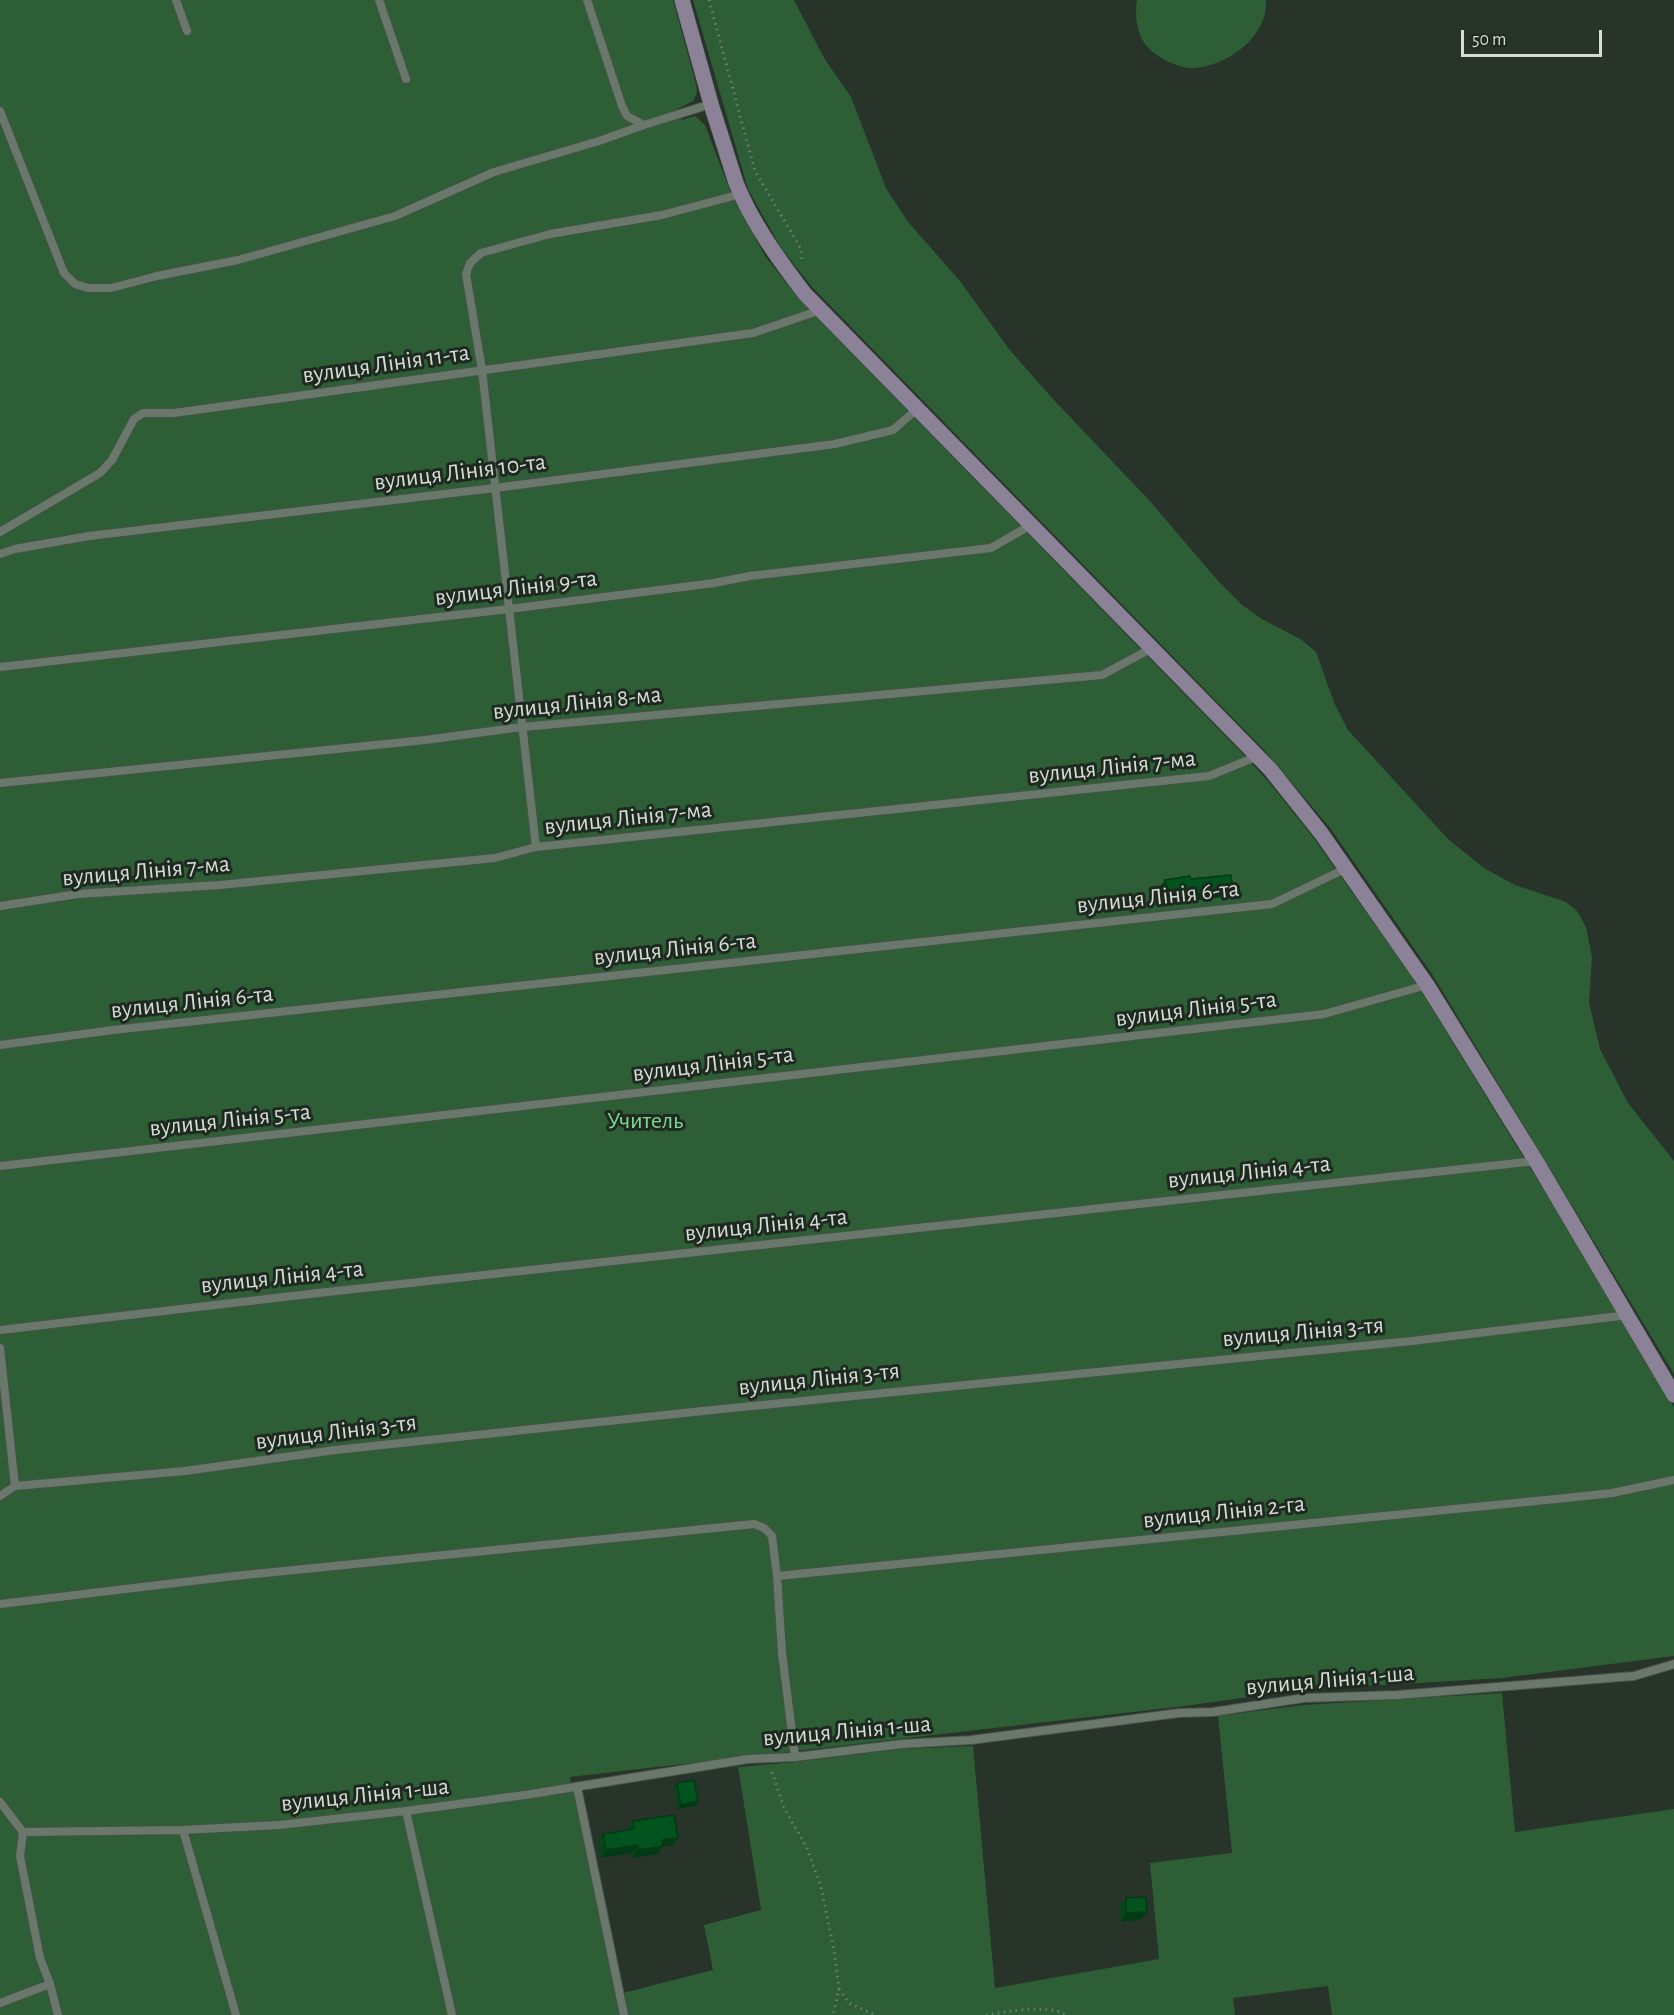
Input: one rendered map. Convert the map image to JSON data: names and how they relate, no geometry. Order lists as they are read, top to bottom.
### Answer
{
  "streets": {
    "lane": [
      "вулиця Лінія 11-та",
      "вулиця Лінія 10-та",
      "вулиця Лінія 9-та",
      "вулиця Лінія 8-ма",
      "вулиця Лінія 7-ма",
      "вулиця Лінія 6-та",
      "вулиця Лінія 5-та",
      "вулиця Лінія 4-та",
      "вулиця Лінія 3-тя",
      "вулиця Лінія 2-га",
      "вулиця Лінія 1-ша"
    ]
  },
  "parks": ["Учитель"],
  "scale_bar": "50 m"
}
